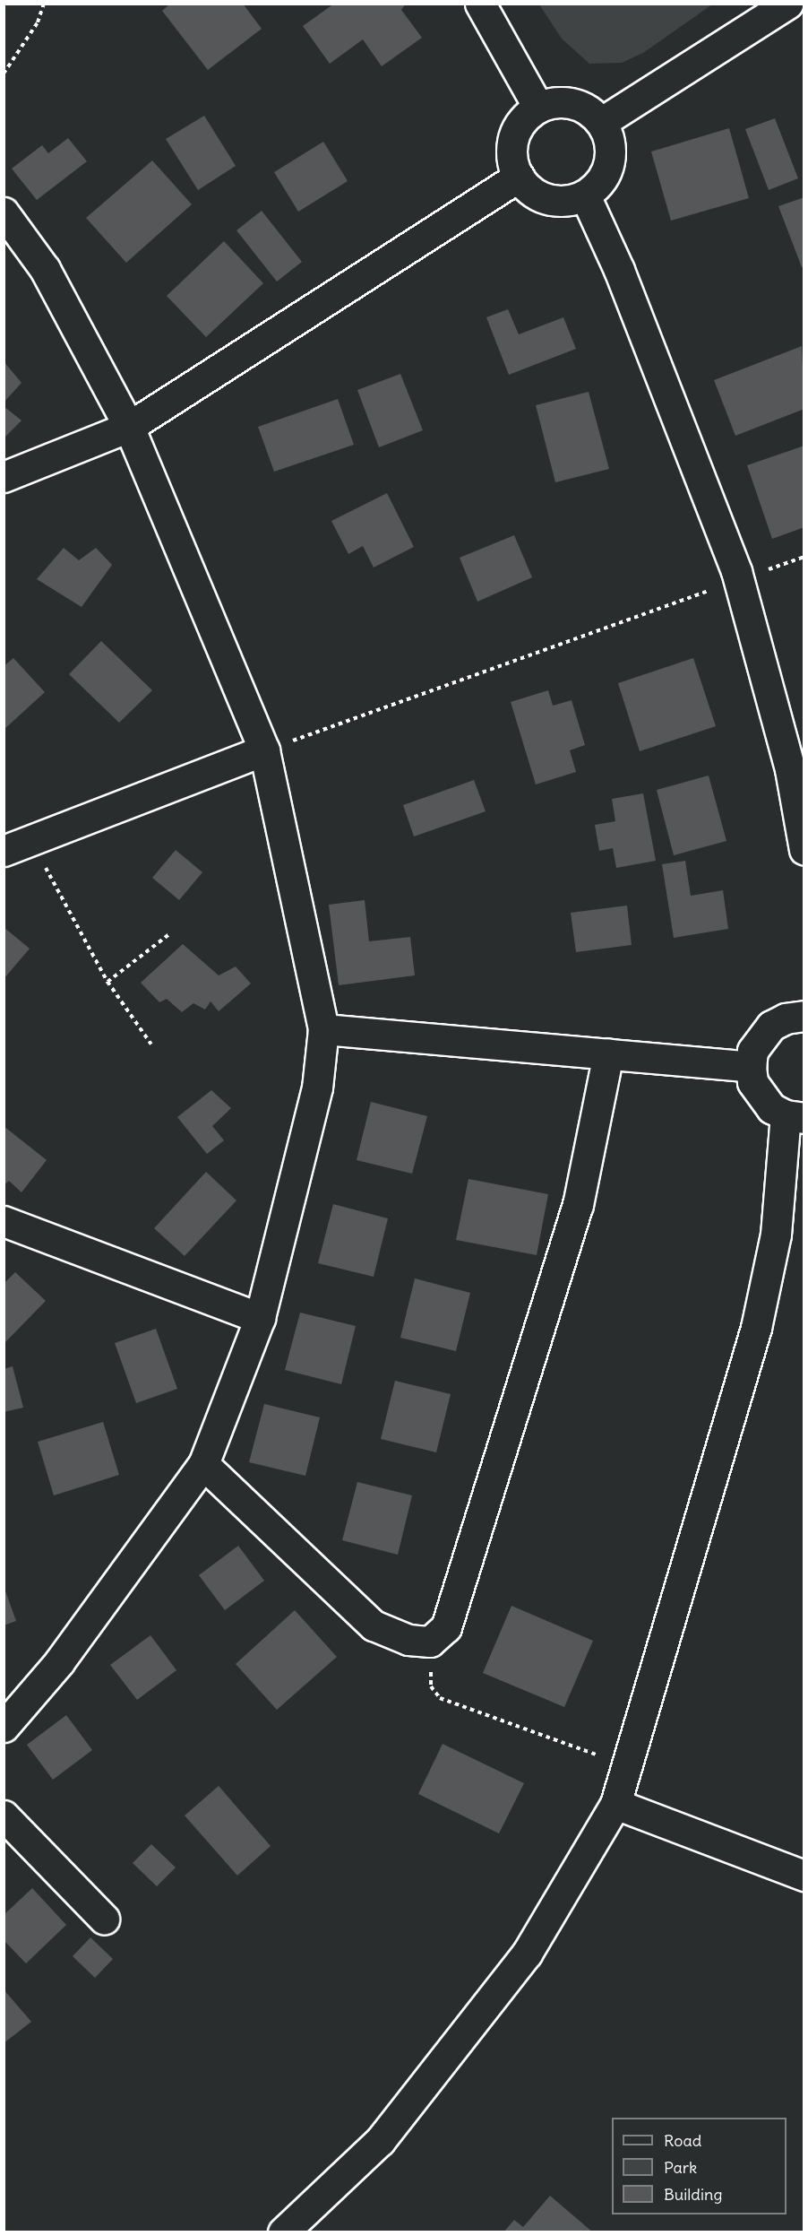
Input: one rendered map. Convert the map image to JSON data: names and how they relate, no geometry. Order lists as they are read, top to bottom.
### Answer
{
  "legend": ["Road", "Park", "Building"]
}
